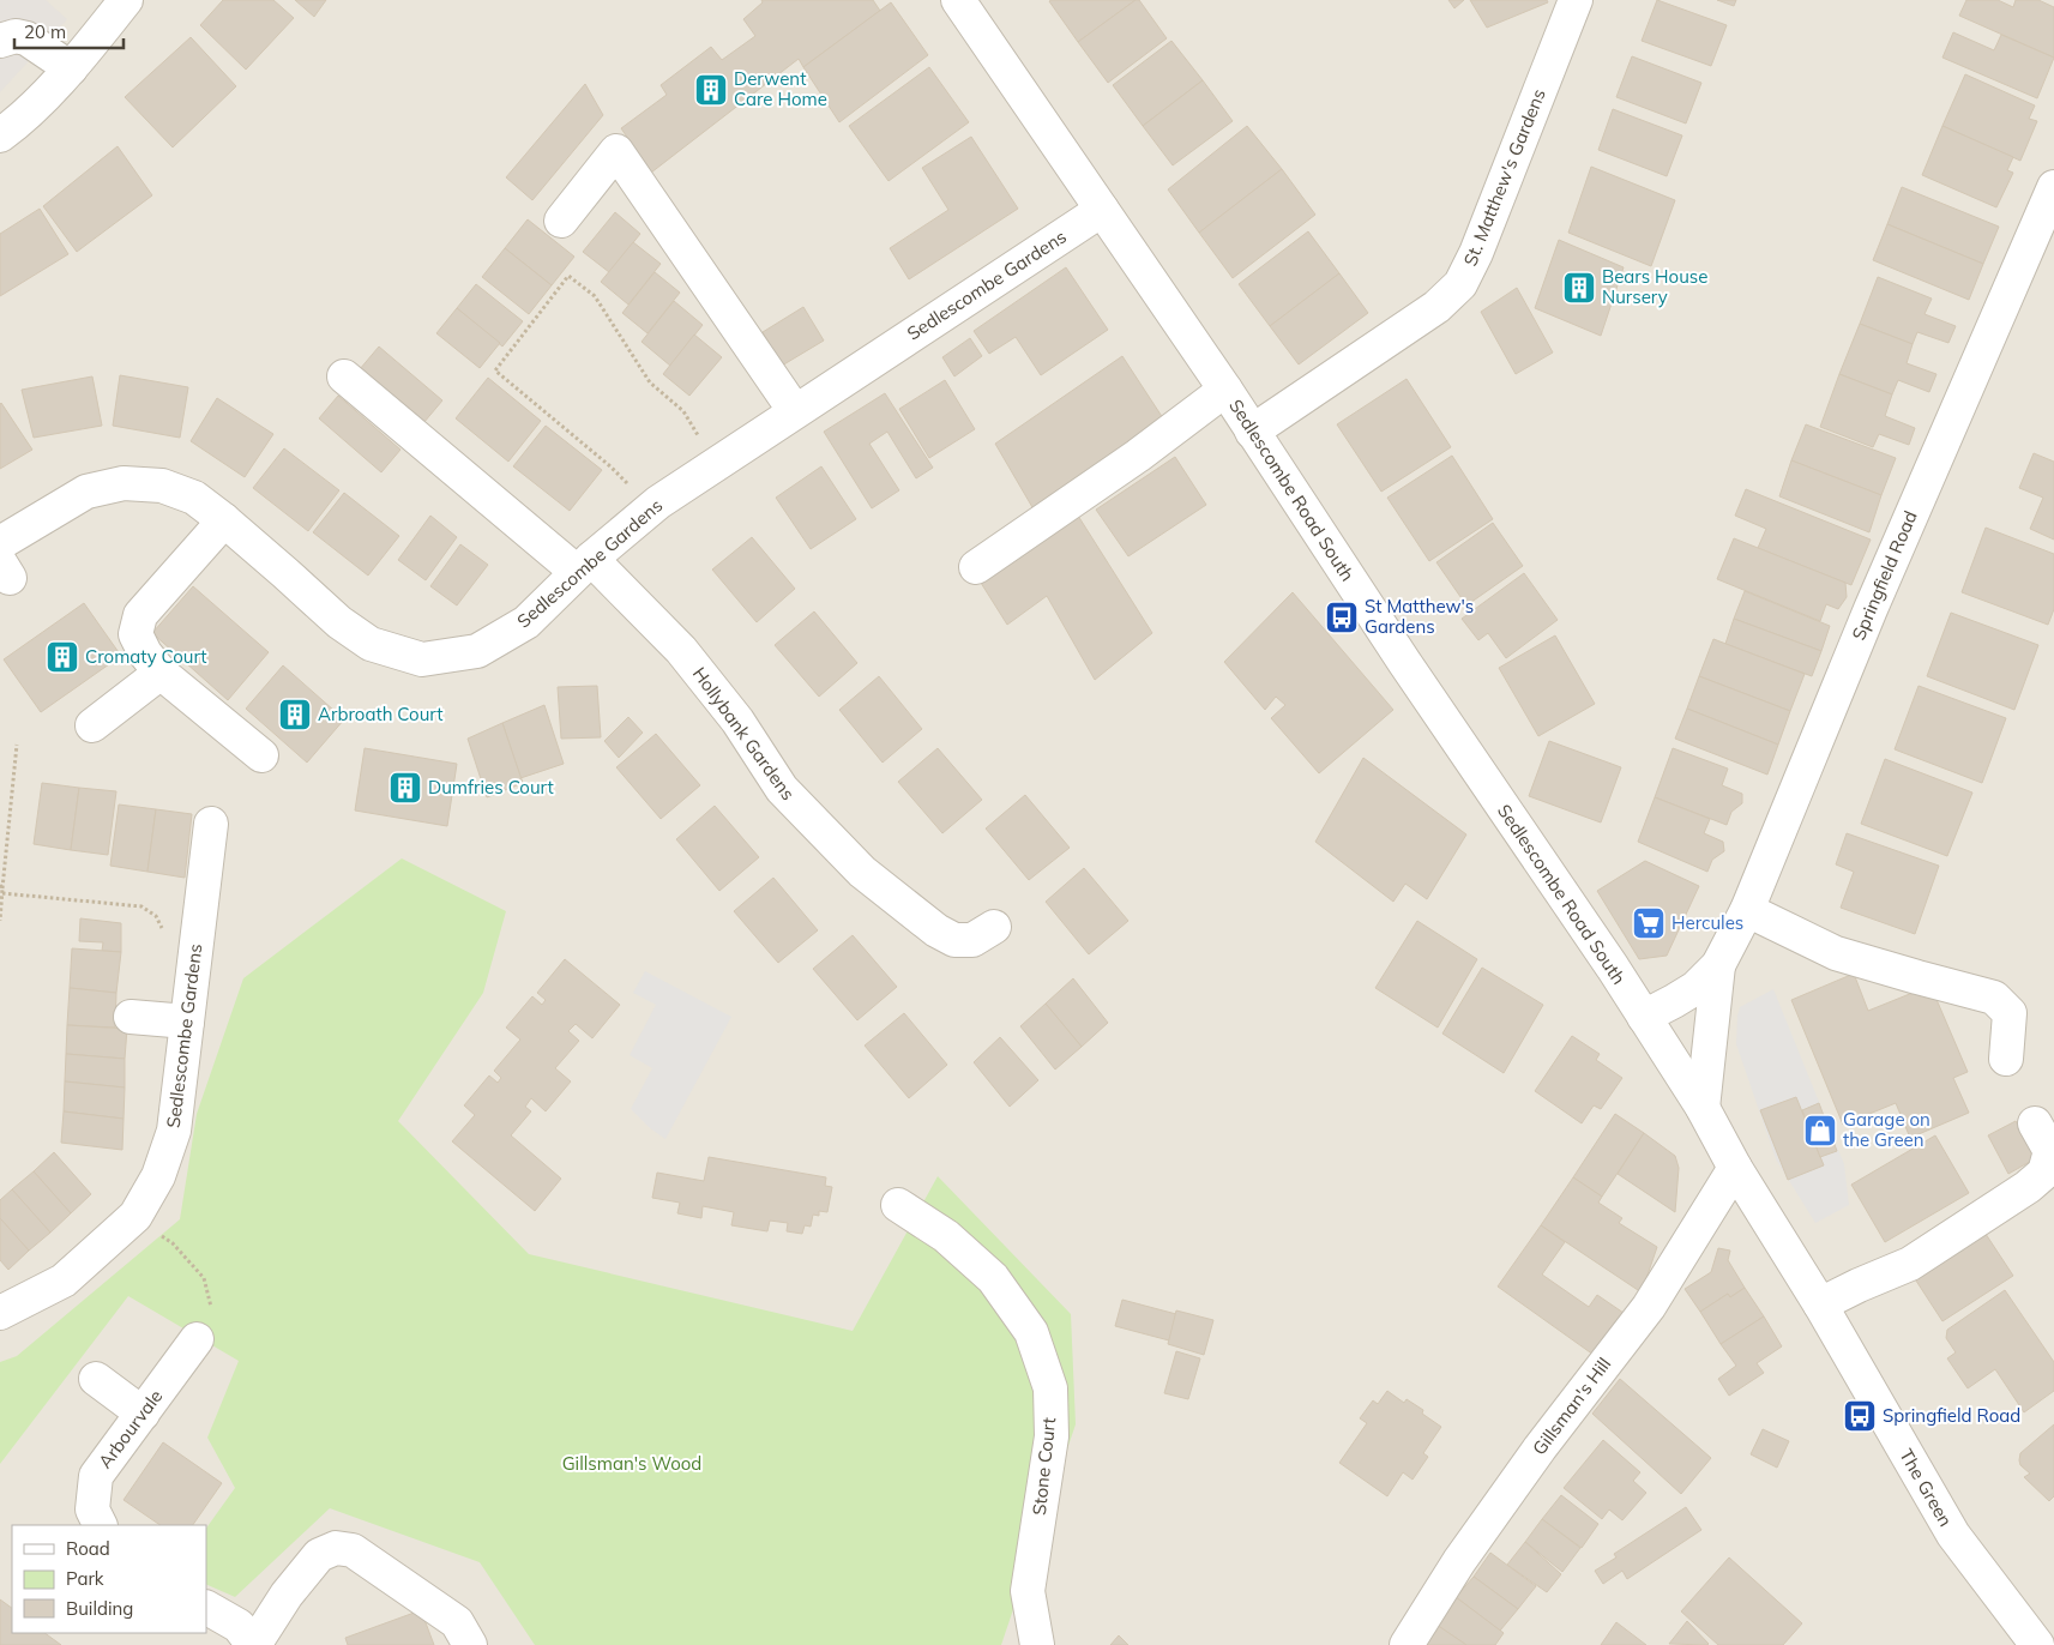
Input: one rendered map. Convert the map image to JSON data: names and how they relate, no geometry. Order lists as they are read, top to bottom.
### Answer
{
  "streets": {
    "street": [
      "St. Matthew's Gardens",
      "Sedlescombe Gardens",
      "Sedlescombe Road South",
      "Springfield Road",
      "Hollybank Gardens",
      "Gillsman's Hill",
      "Arbourvale",
      "Stone Court",
      "The Green"
    ]
  },
  "crossings": [
    ["St. Matthew's Gardens", "Sedlescombe Road South"],
    ["Sedlescombe Gardens", "Sedlescombe Road South"],
    ["Sedlescombe Gardens", "Hollybank Gardens"],
    ["Sedlescombe Road South", "Springfield Road"],
    ["Sedlescombe Road South", "Gillsman's Hill"],
    ["Sedlescombe Road South", "The Green"],
    ["Gillsman's Hill", "The Green"]
  ],
  "parks": ["Gillsman's Wood"],
  "places": {
    "building": [
      "Derwent Care Home",
      "Bears House Nursery",
      "Cromaty Court",
      "Arbroath Court",
      "Dumfries Court"
    ],
    "bus stop": ["St Matthew's Gardens", "Springfield Road"],
    "supermarket": ["Hercules"],
    "shop": ["Garage on the Green"]
  },
  "legend": ["Road", "Park", "Building"],
  "scale_bar": "20 m"
}
